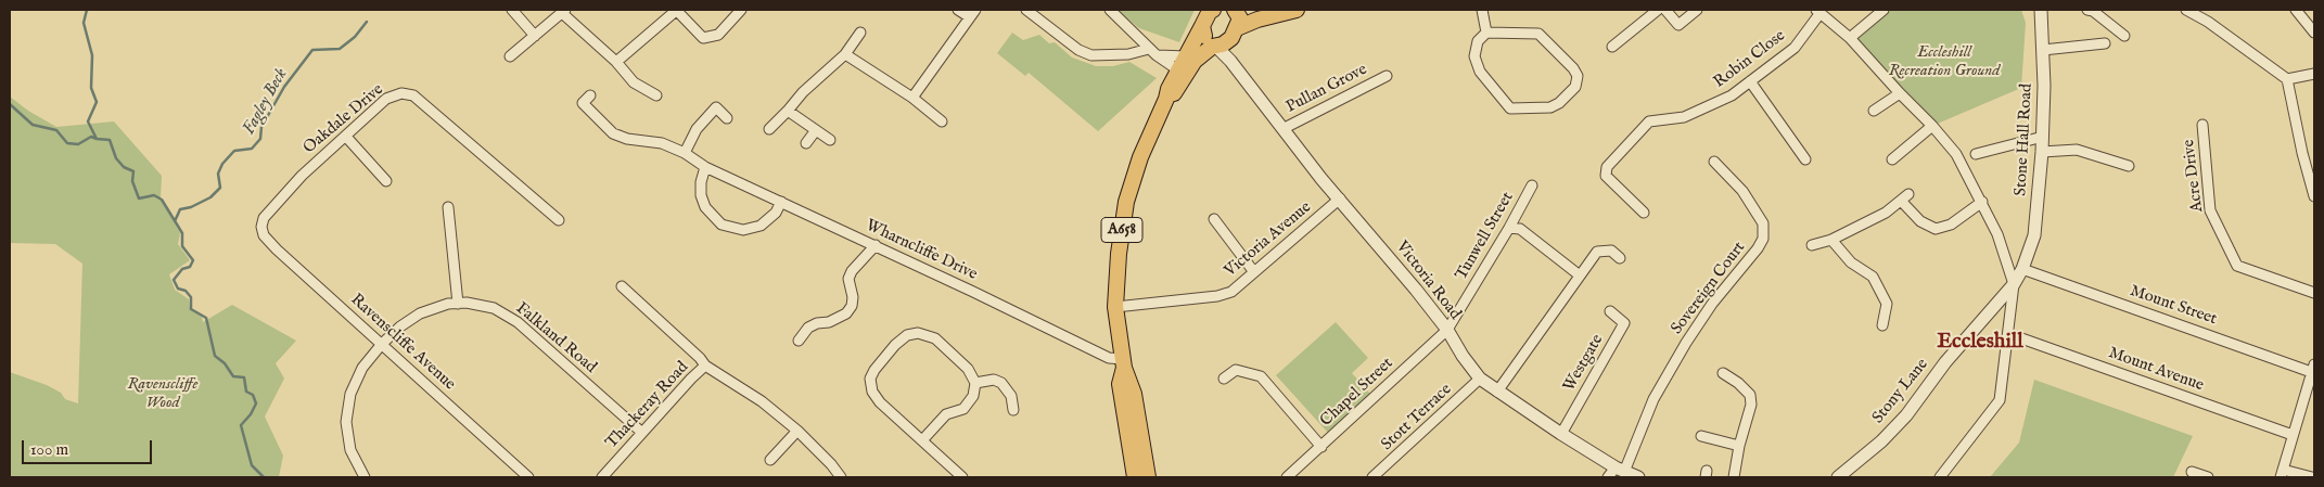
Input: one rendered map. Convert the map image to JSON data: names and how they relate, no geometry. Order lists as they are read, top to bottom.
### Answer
{
  "streets": {
    "main road": ["A658"],
    "street": [
      "Robin Close",
      "Pullan Grove",
      "Oakdale Drive",
      "Stone Hall Road",
      "Acre Drive",
      "Tunwell Street",
      "Victoria Avenue",
      "Wharncliffe Drive",
      "Victoria Road",
      "Sovereign Court",
      "Mount Street",
      "Falkland Road",
      "Ravenscliffe Avenue",
      "Westgate",
      "Mount Avenue",
      "Stony Lane",
      "Chapel Street",
      "Thackeray Road",
      "Stott Terrace"
    ]
  },
  "crossings": [
    ["Pullan Grove", "Victoria Road"],
    ["Oakdale Drive", "Ravenscliffe Avenue"],
    ["Stone Hall Road", "Mount Street"],
    ["Stone Hall Road", "Stony Lane"],
    ["A658", "Victoria Avenue"],
    ["A658", "Wharncliffe Drive"],
    ["A658", "Victoria Road"],
    ["Tunwell Street", "Victoria Road"],
    ["Tunwell Street", "Chapel Street"],
    ["Victoria Avenue", "Victoria Road"],
    ["Victoria Road", "Sovereign Court"],
    ["Victoria Road", "Westgate"],
    ["Victoria Road", "Chapel Street"],
    ["Victoria Road", "Stott Terrace"],
    ["Mount Street", "Stony Lane"],
    ["Falkland Road", "Ravenscliffe Avenue"],
    ["Falkland Road", "Thackeray Road"]
  ],
  "districts": ["Eccleshill"],
  "water": ["Fagley Beck"],
  "parks": ["Eccleshill Recreation Ground", "Ravenscliffe Wood"],
  "scale_bar": "100 m"
}
